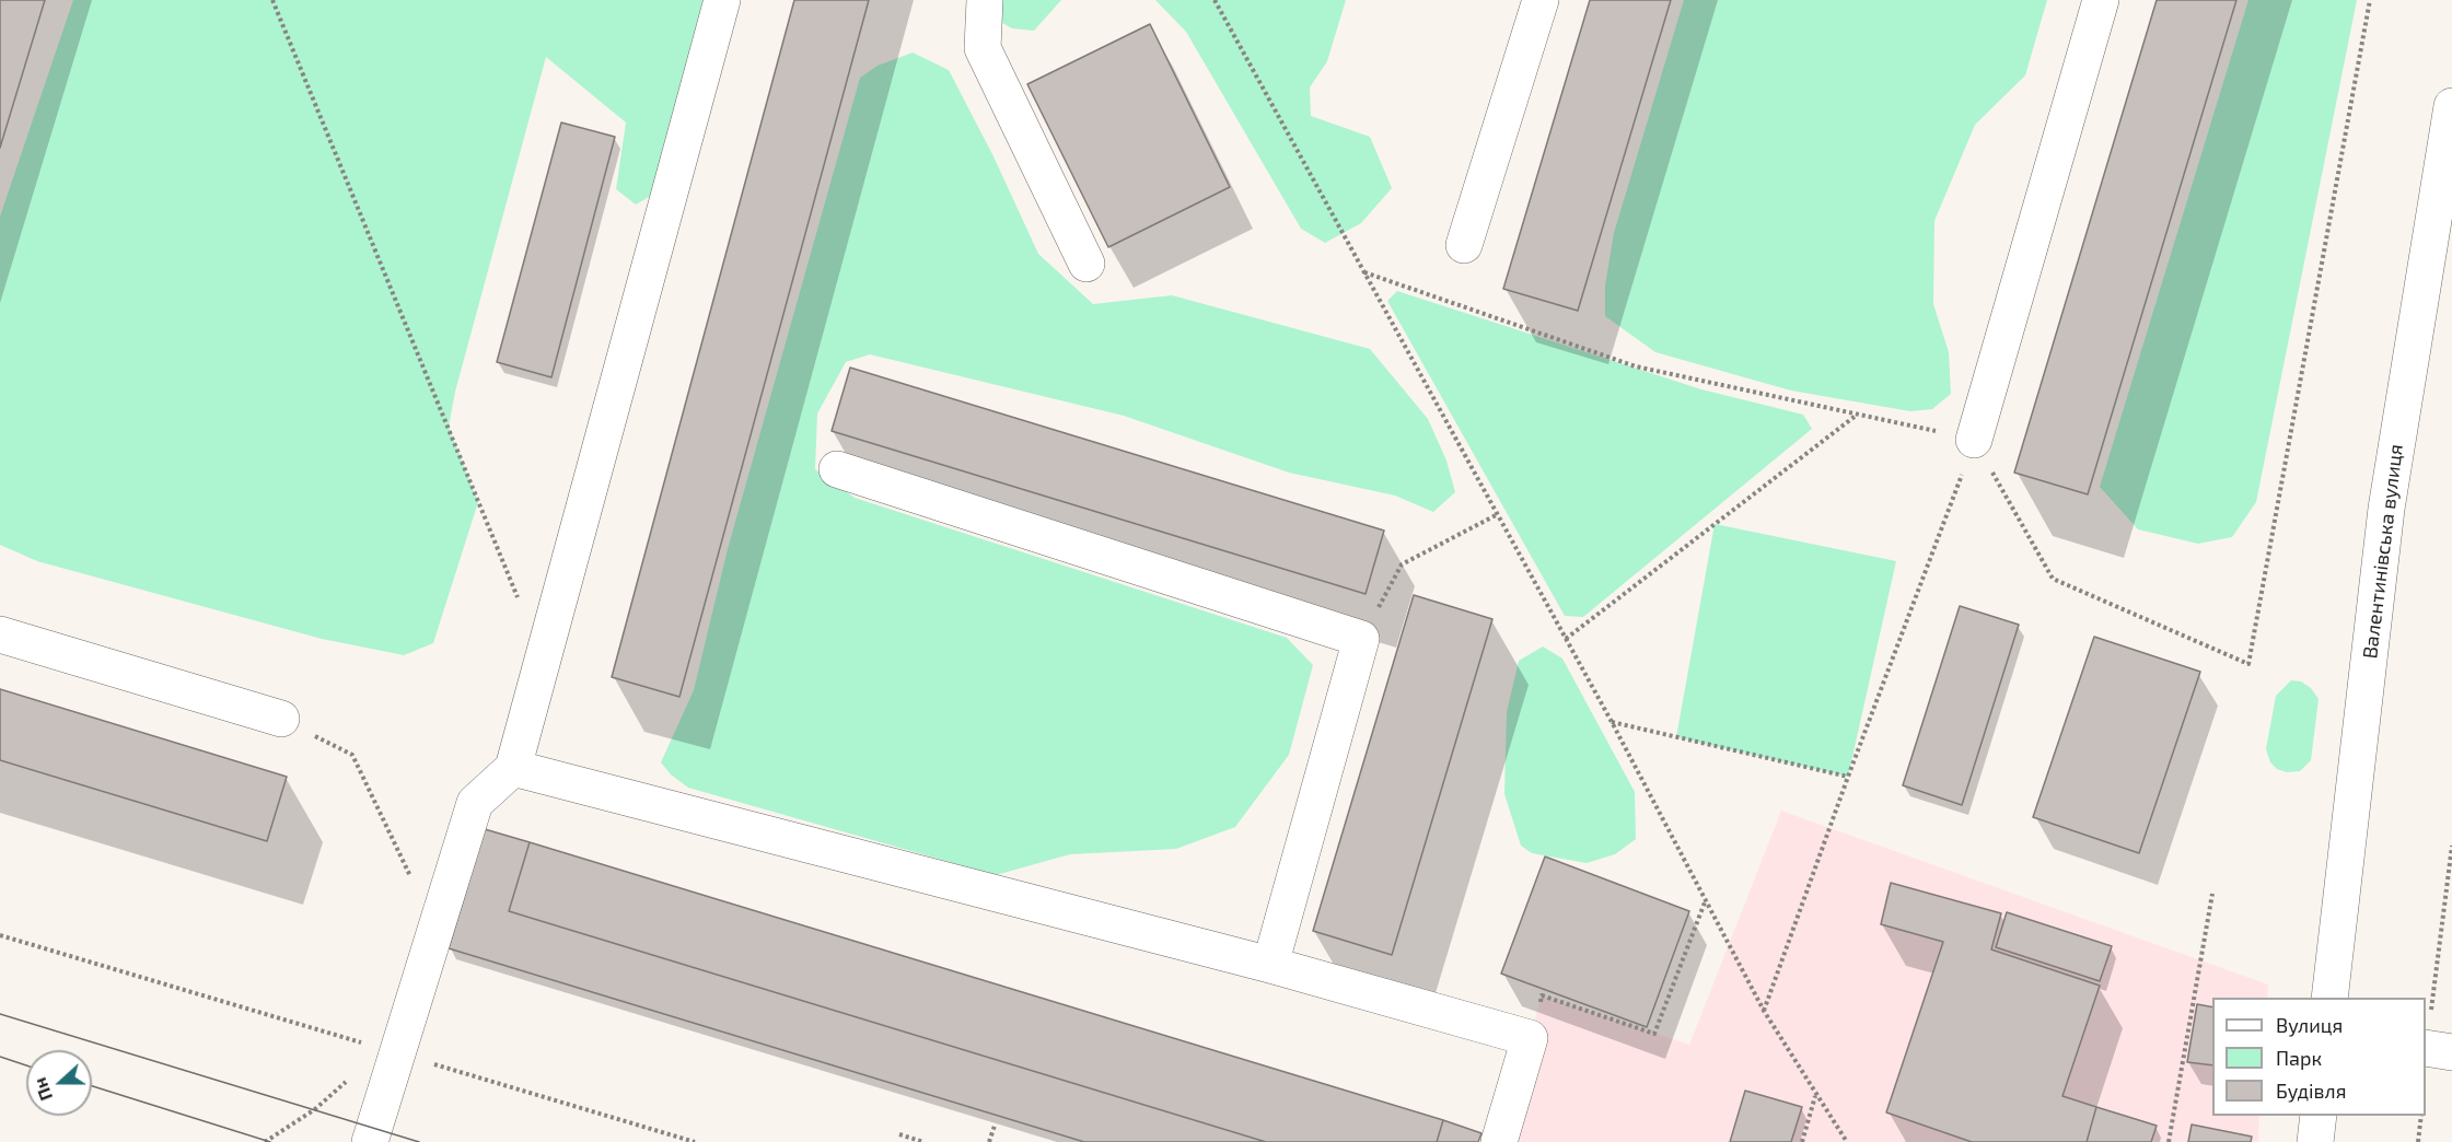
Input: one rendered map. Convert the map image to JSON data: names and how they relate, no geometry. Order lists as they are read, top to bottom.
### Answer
{
  "streets": {
    "street": ["Валентинівська вулиця"]
  },
  "legend": ["Вулиця", "Парк", "Будівля"],
  "north": "left"
}
